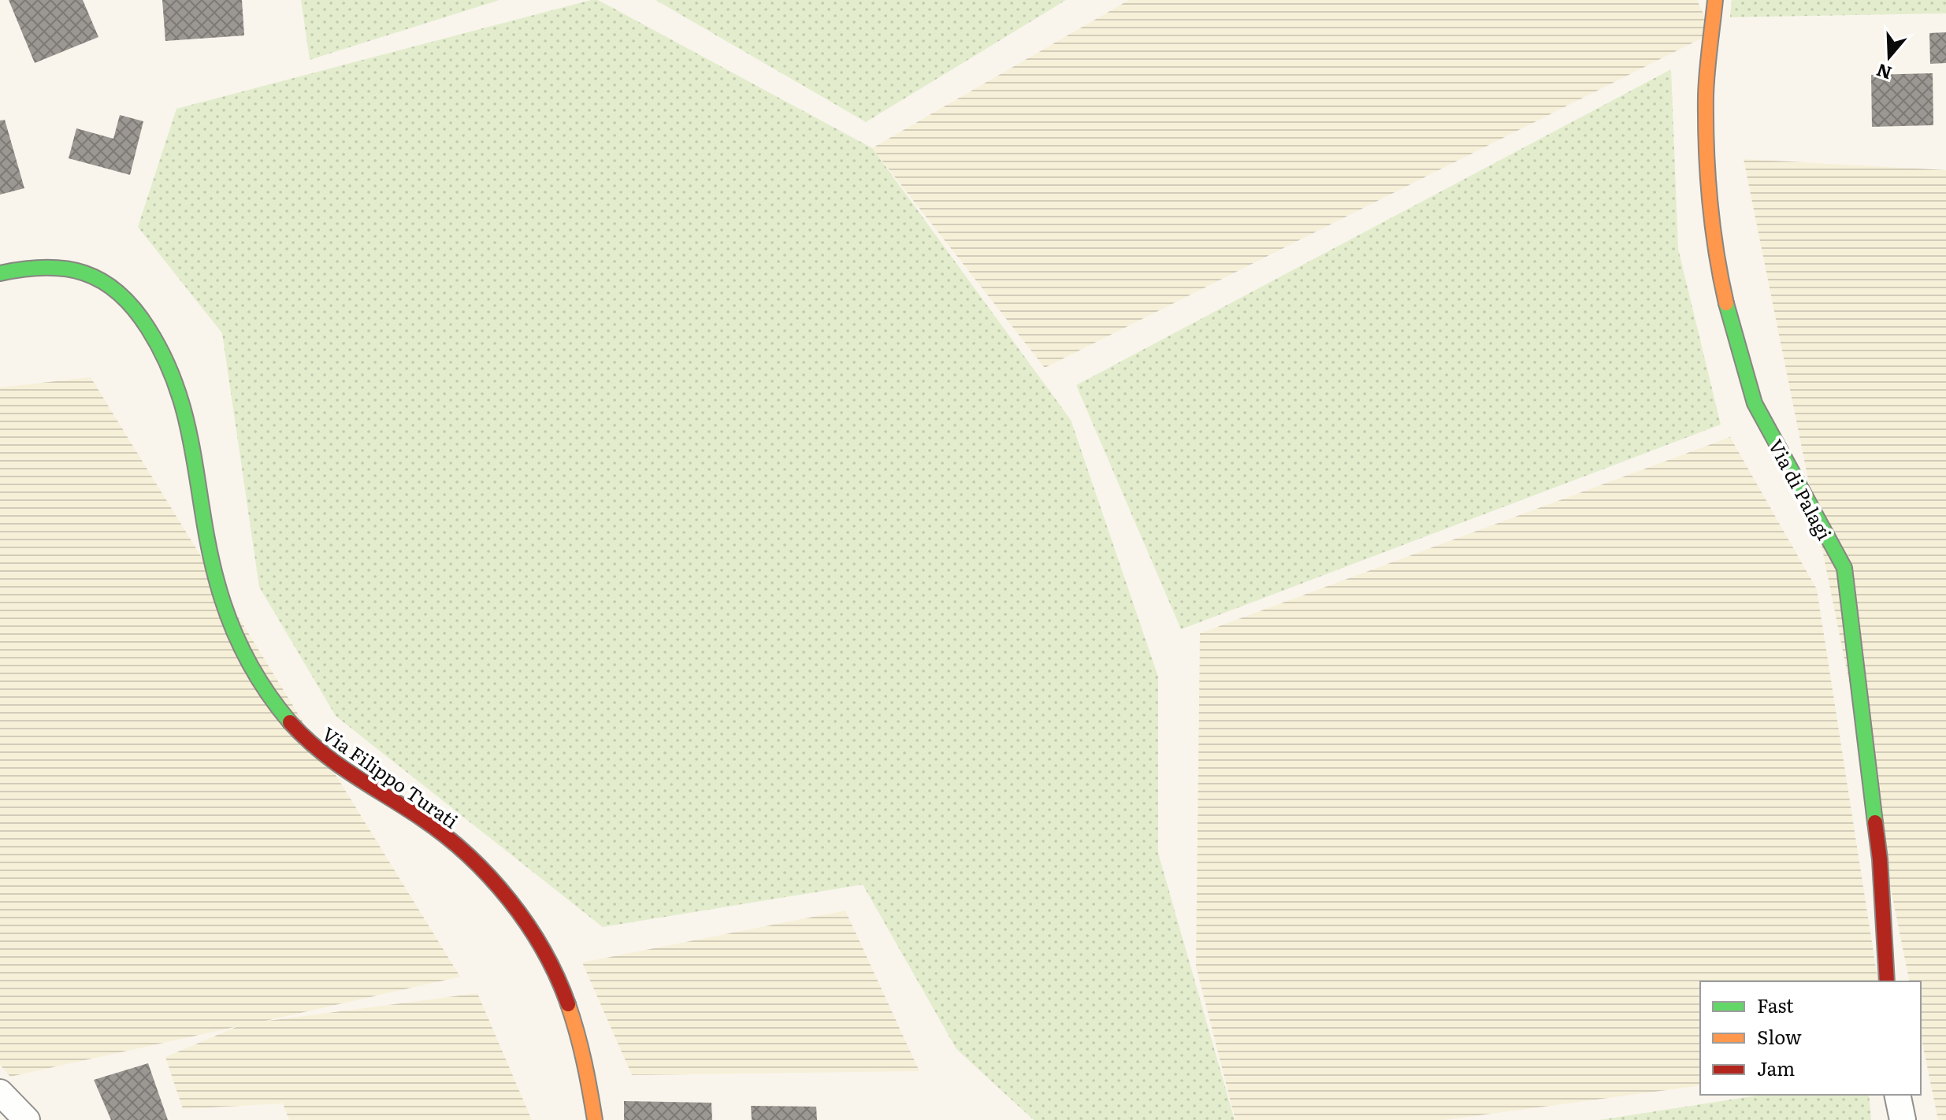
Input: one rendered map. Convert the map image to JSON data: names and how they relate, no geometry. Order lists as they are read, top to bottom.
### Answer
{
  "streets": {
    "main road": ["Via di Palagi", "Via Filippo Turati"]
  },
  "legend": ["Fast", "Slow", "Jam"],
  "north": "bottom"
}
